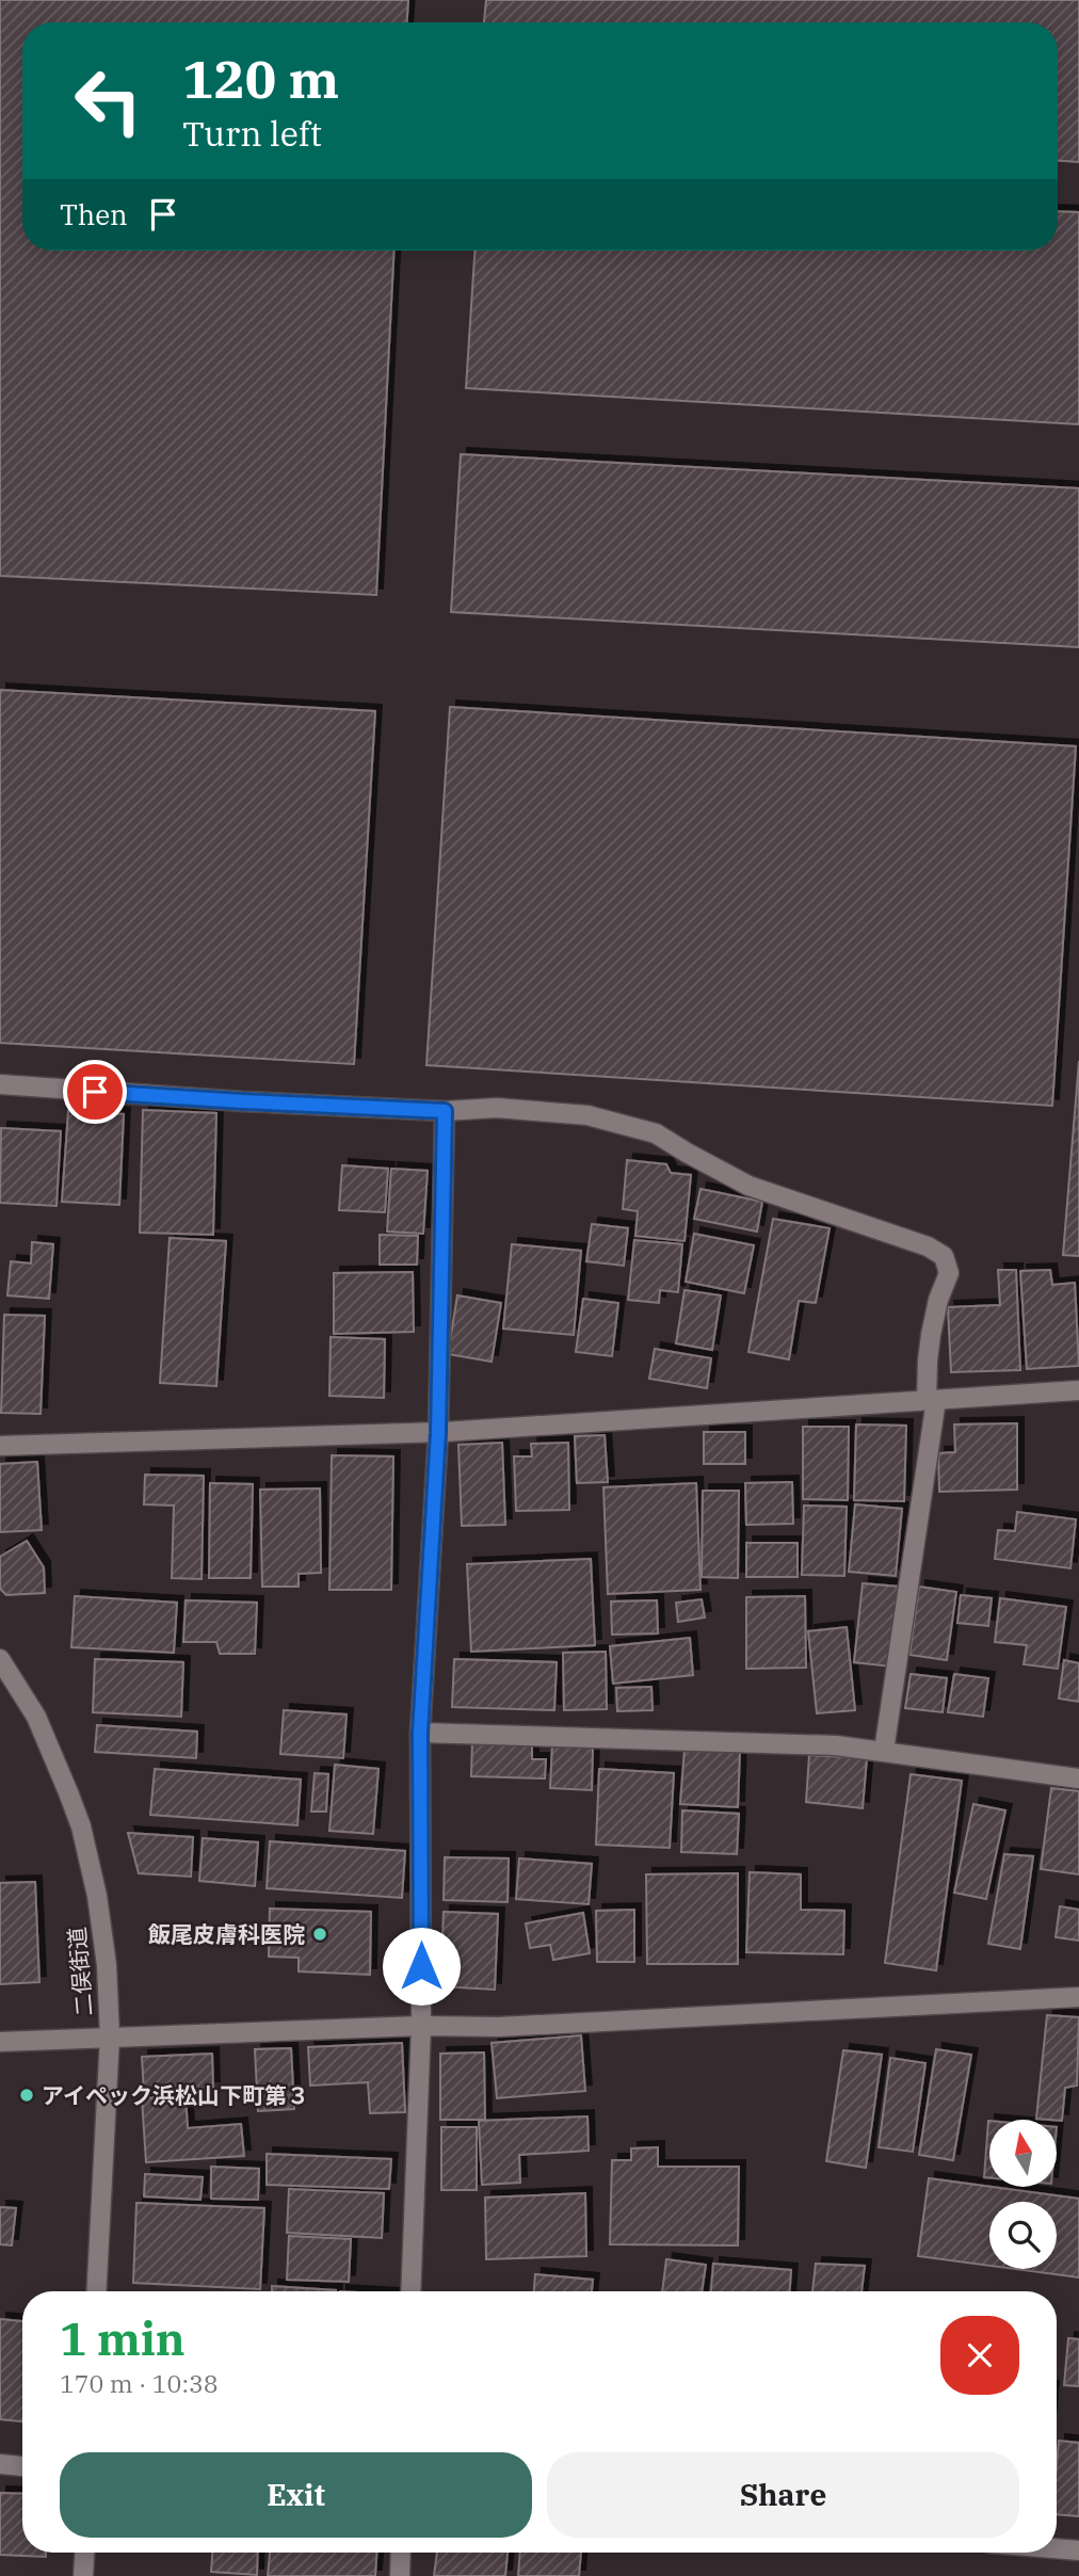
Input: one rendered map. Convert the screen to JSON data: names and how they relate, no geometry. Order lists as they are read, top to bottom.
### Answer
{
  "streets": {
    "street": ["二俣街道"]
  },
  "places": ["飯尾皮膚科医院", "アイペック浜松山下町第３"],
  "north": "top",
  "page": {
    "turn": ["120 m", "Turn left"],
    "then": "Then",
    "heading": ["1 min", "170 m · 10:38"],
    "buttons": ["Exit", "Share"]
  }
}
